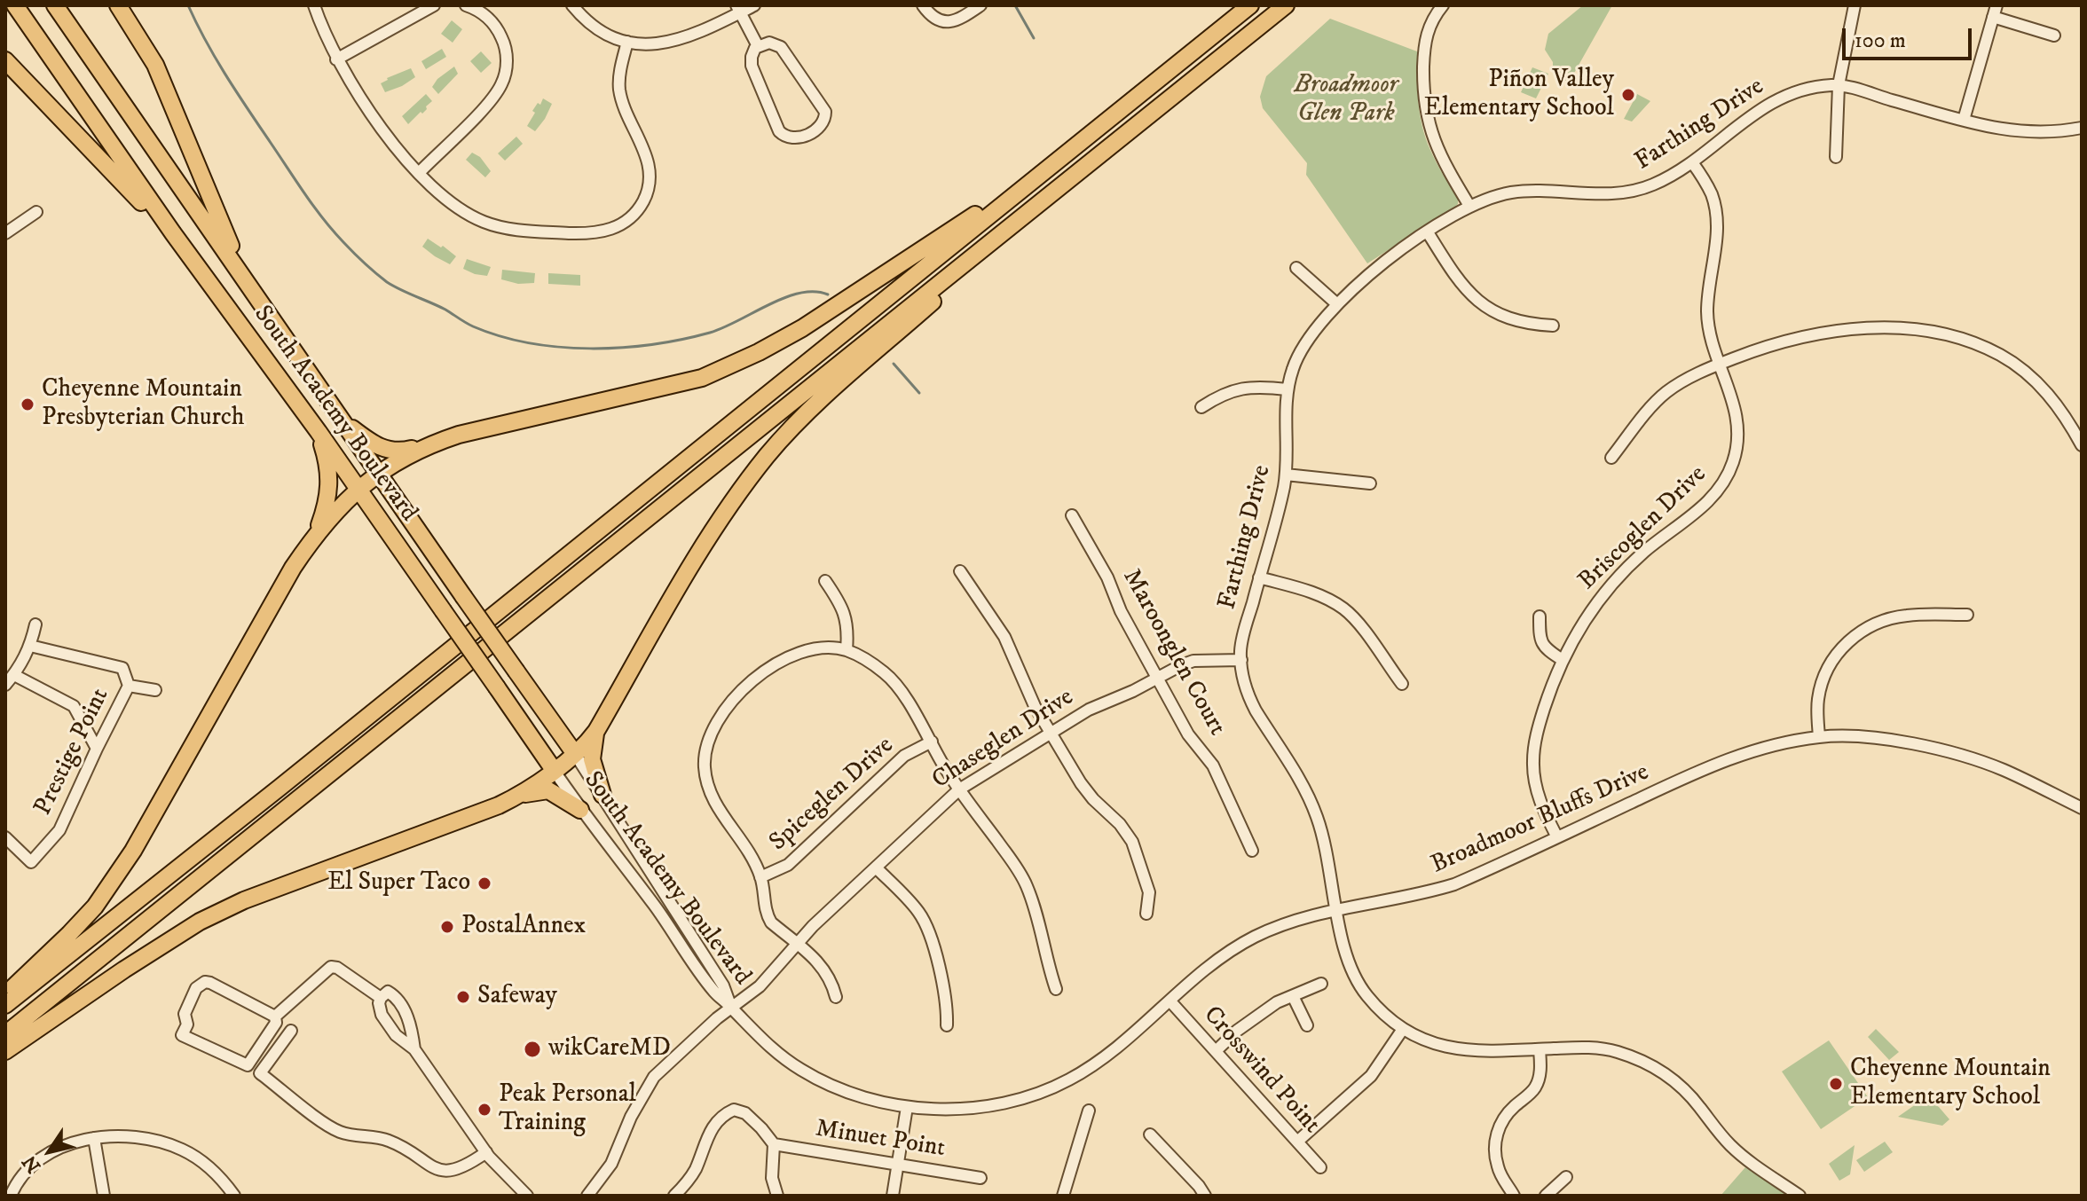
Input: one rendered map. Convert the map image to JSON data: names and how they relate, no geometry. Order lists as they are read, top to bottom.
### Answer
{
  "streets": {
    "highway": ["South Academy Boulevard"],
    "street": [
      "Farthing Drive",
      "Briscoglen Drive",
      "Maroonglen Court",
      "Chaseglen Drive",
      "Prestige Point",
      "Spiceglen Drive",
      "Broadmoor Bluffs Drive",
      "Crosswind Point",
      "Minuet Point"
    ]
  },
  "crossings": [
    ["Farthing Drive", "Briscoglen Drive"],
    ["Farthing Drive", "Chaseglen Drive"],
    ["Farthing Drive", "Broadmoor Bluffs Drive"],
    ["South Academy Boulevard", "Chaseglen Drive"],
    ["South Academy Boulevard", "Broadmoor Bluffs Drive"],
    ["Briscoglen Drive", "Broadmoor Bluffs Drive"],
    ["Maroonglen Court", "Chaseglen Drive"],
    ["Chaseglen Drive", "Broadmoor Bluffs Drive"],
    ["Broadmoor Bluffs Drive", "Crosswind Point"]
  ],
  "parks": ["Broadmoor Glen Park"],
  "places": [
    "Piñon Valley Elementary School",
    "Cheyenne Mountain Presbyterian Church",
    "El Super Taco",
    "PostalAnnex",
    "Safeway",
    "wikCareMD",
    "Cheyenne Mountain Elementary School",
    "Peak Personal Training"
  ],
  "scale_bar": "100 m",
  "north": "bottom left"
}
